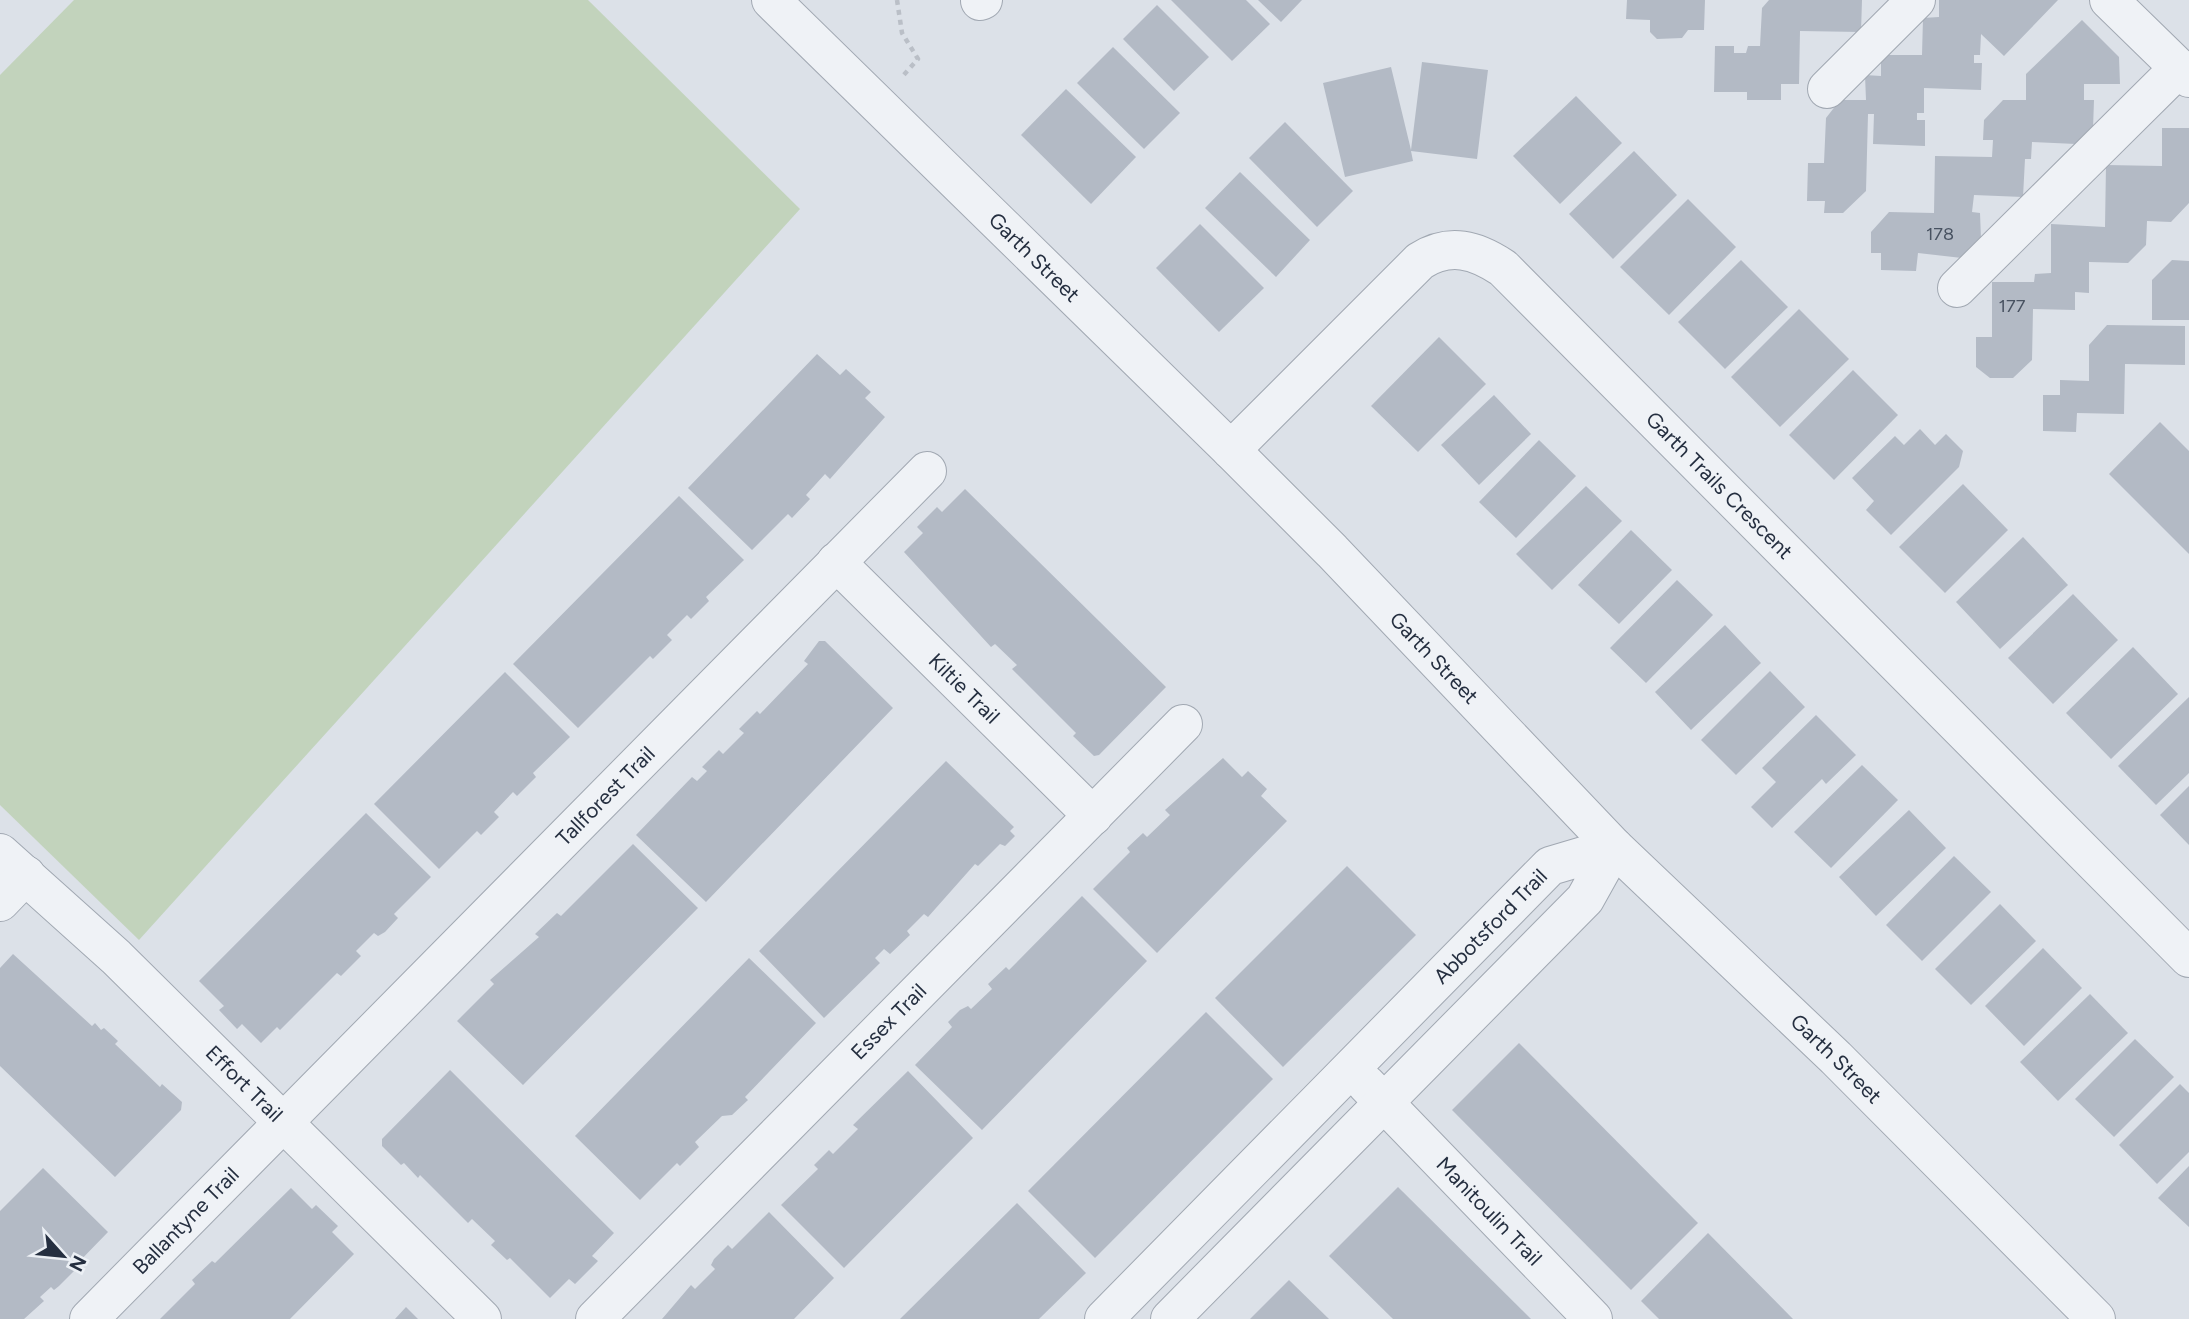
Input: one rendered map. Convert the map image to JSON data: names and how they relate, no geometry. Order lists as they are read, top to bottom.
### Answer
{
  "streets": {
    "street": [
      "Garth Street",
      "Garth Trails Crescent",
      "Kiltie Trail",
      "Tallforest Trail",
      "Abbotsford Trail",
      "Essex Trail",
      "Effort Trail",
      "Manitoulin Trail",
      "Ballantyne Trail"
    ]
  },
  "crossings": [
    ["Garth Street", "Garth Trails Crescent"],
    ["Garth Street", "Abbotsford Trail"],
    ["Kiltie Trail", "Tallforest Trail"],
    ["Kiltie Trail", "Essex Trail"],
    ["Tallforest Trail", "Effort Trail"],
    ["Tallforest Trail", "Ballantyne Trail"],
    ["Abbotsford Trail", "Manitoulin Trail"],
    ["Effort Trail", "Ballantyne Trail"]
  ],
  "house_numbers": ["178", "177"],
  "north": "bottom right"
}
